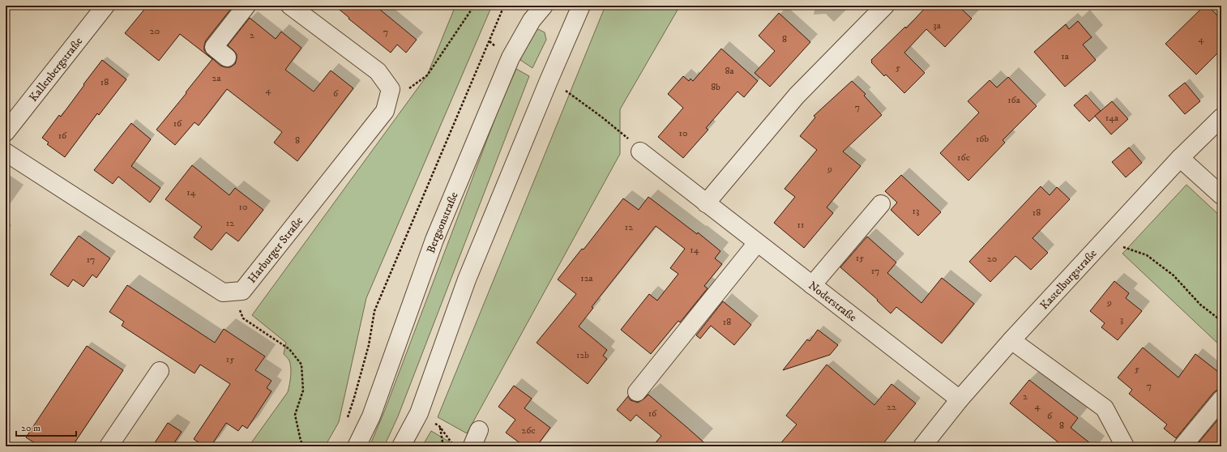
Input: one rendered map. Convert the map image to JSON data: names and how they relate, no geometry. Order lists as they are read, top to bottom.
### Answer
{
  "streets": {
    "street": [
      "Kallenbergstraße",
      "Bergsonstraße",
      "Harburger Straße",
      "Kastelburgstraße",
      "Noderstraße"
    ]
  },
  "crossings": [
    ["Kastelburgstraße", "Noderstraße"]
  ],
  "house_numbers": [
    "3a",
    "20",
    "7",
    "2",
    "8",
    "4",
    "1a",
    "5",
    "8a",
    "2a",
    "18",
    "8b",
    "4",
    "6",
    "16a",
    "7",
    "14a",
    "16",
    "10",
    "16",
    "16b",
    "8",
    "16c",
    "9",
    "14",
    "10",
    "13",
    "18",
    "12",
    "11",
    "12",
    "14",
    "15",
    "20",
    "17",
    "17",
    "12a",
    "9",
    "3",
    "18",
    "12b",
    "15",
    "5",
    "7",
    "2",
    "4",
    "22",
    "16",
    "6",
    "8",
    "26c"
  ],
  "scale_bar": "20 m"
}
